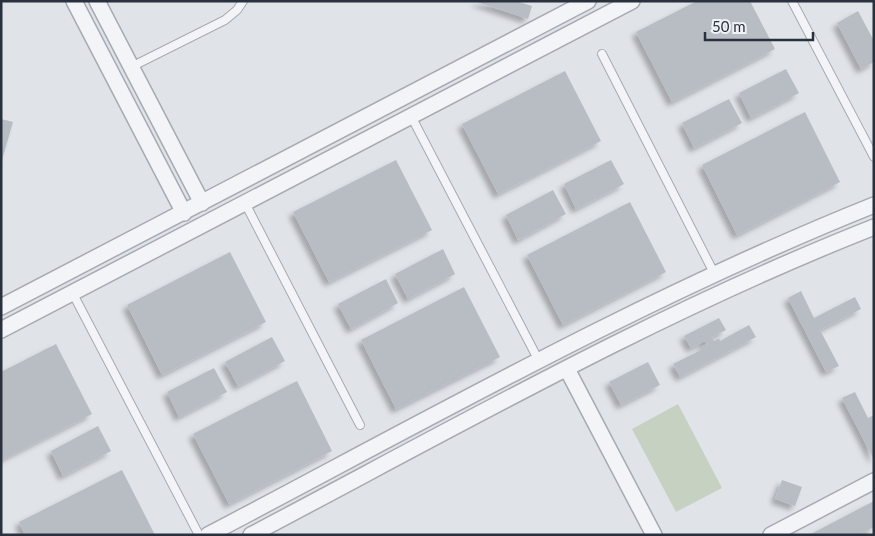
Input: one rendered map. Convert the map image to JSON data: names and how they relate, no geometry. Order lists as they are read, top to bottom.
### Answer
{
  "scale_bar": "50 m"
}
